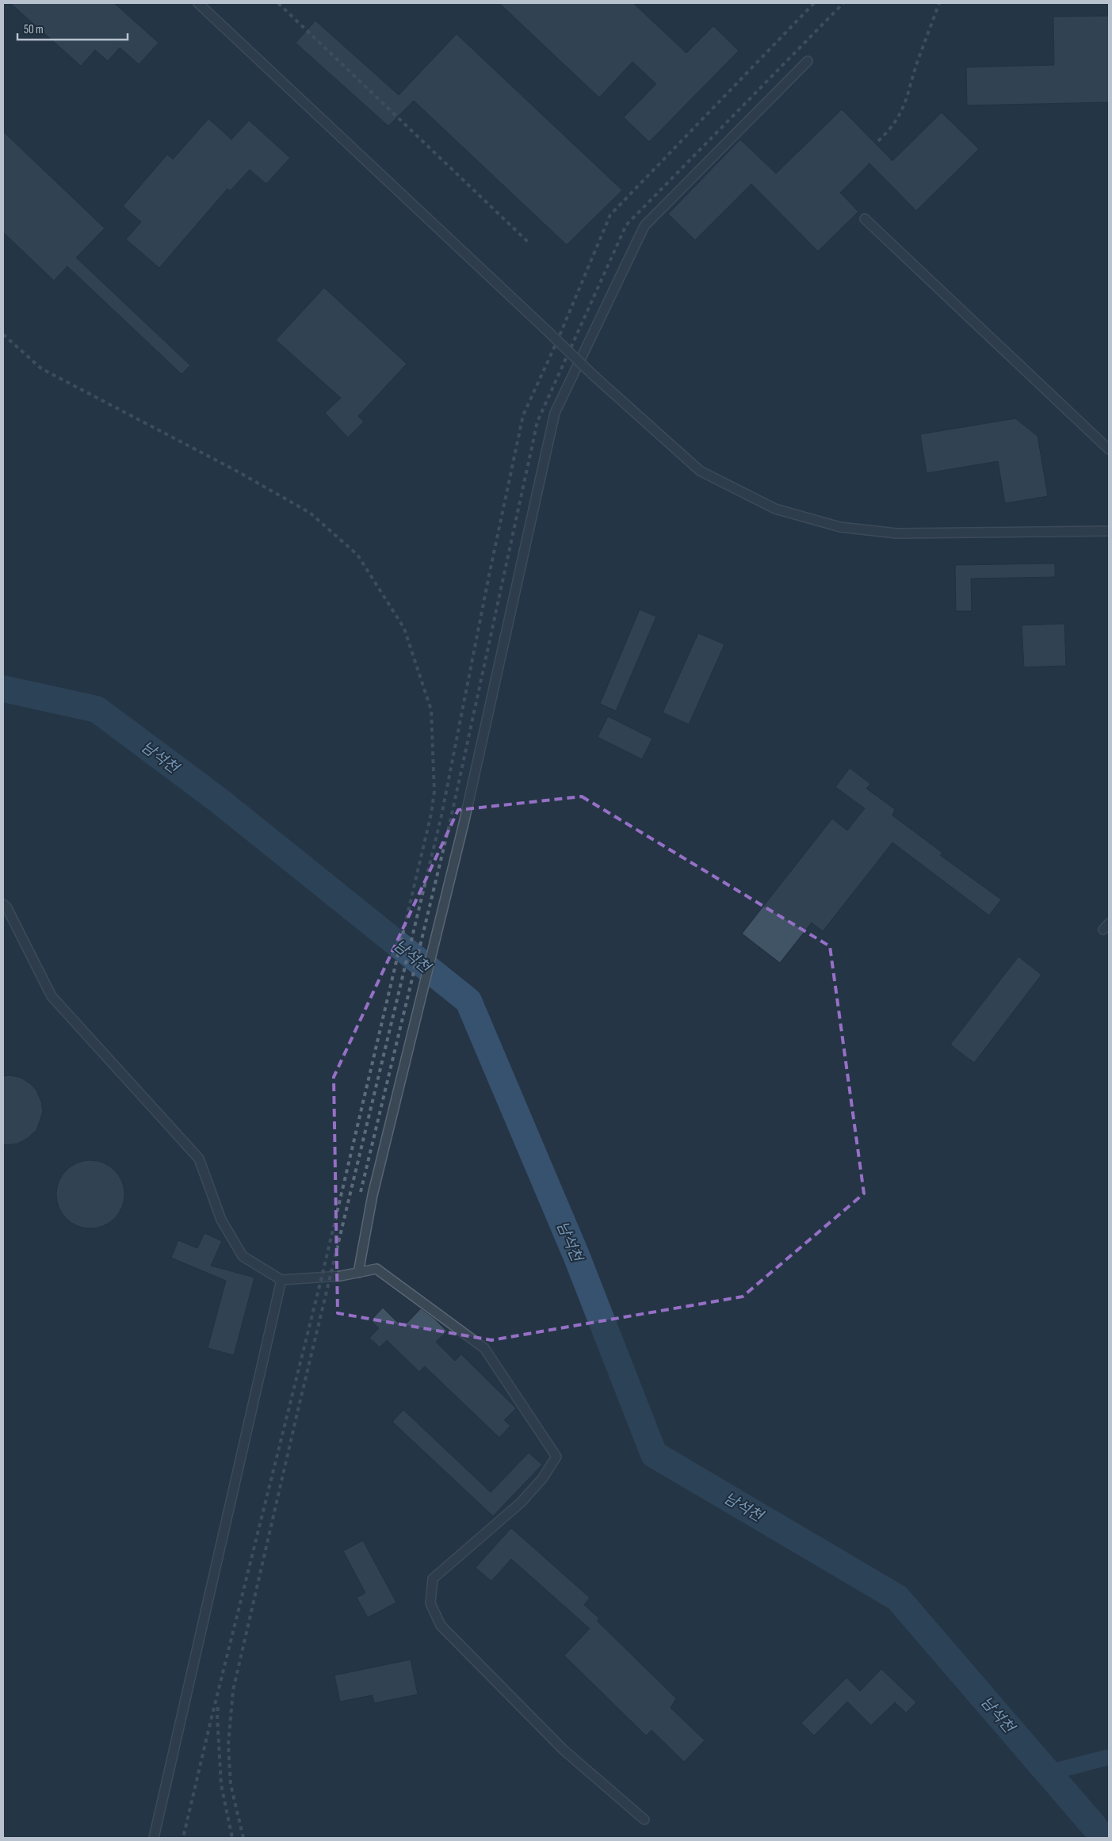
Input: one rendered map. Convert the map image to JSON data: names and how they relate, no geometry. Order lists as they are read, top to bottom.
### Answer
{
  "water": ["남석천"],
  "scale_bar": "50 m"
}
